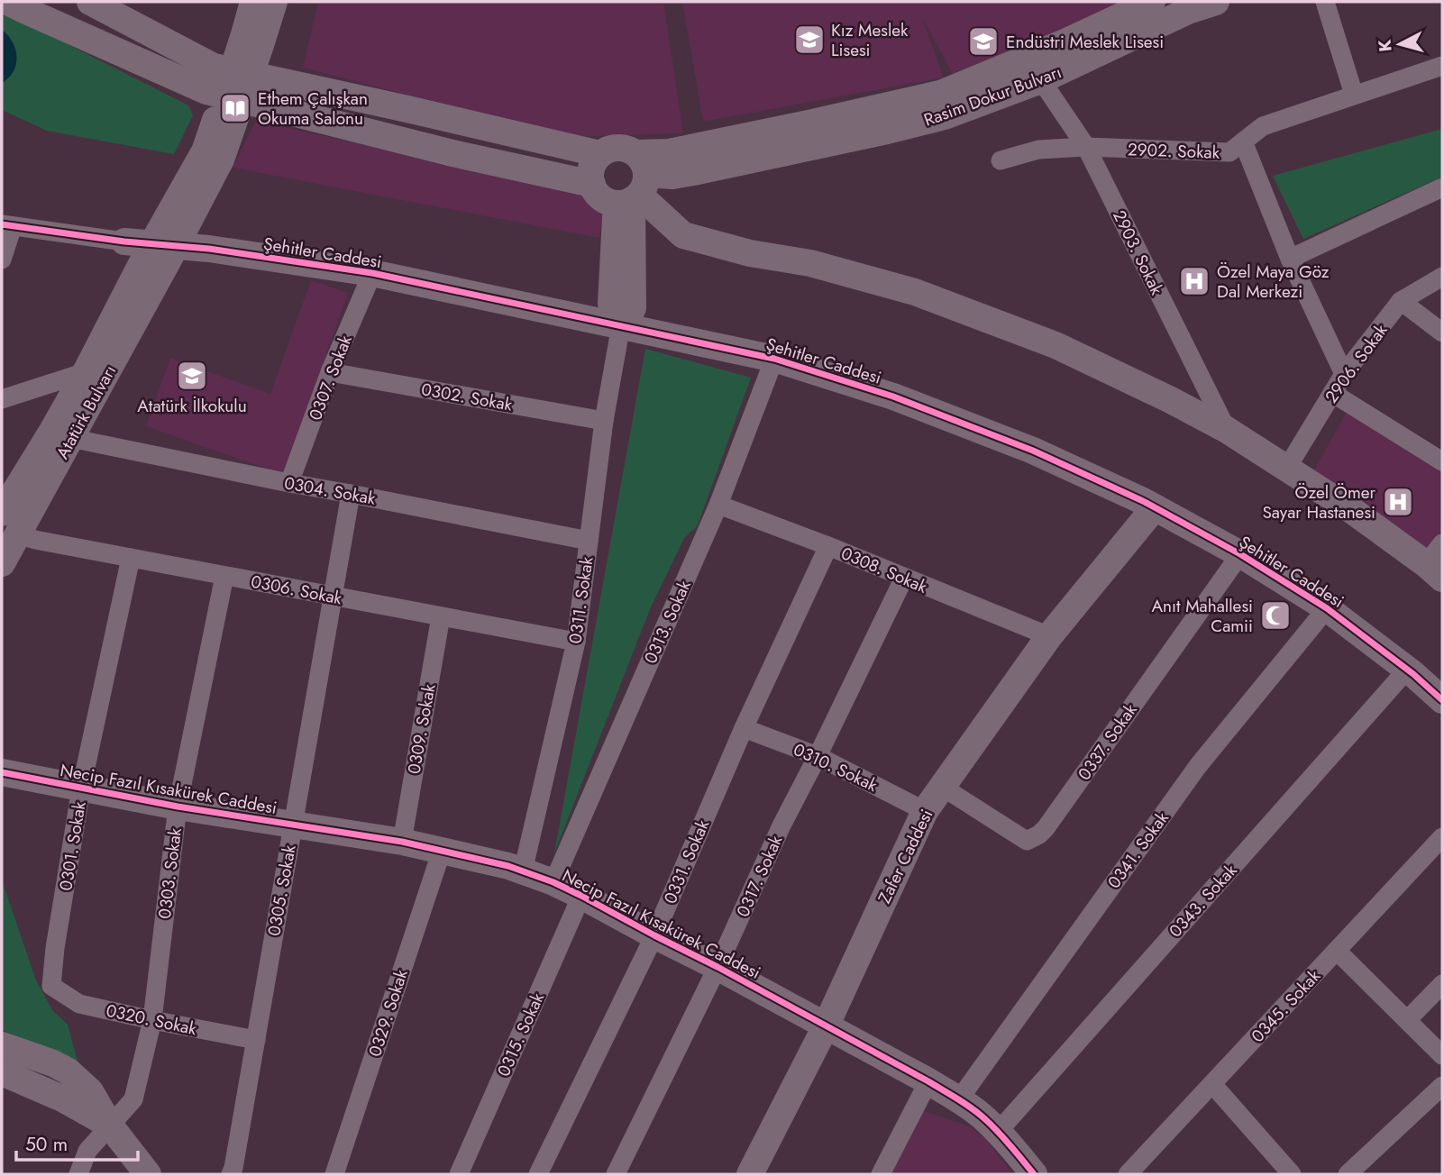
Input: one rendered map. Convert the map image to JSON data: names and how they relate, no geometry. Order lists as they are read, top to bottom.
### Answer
{
  "streets": {
    "street": [
      "Rasim Dokur Bulvarı",
      "2902. Sokak",
      "Şehitler Caddesi",
      "2903. Sokak",
      "2906. Sokak",
      "0307. Sokak",
      "0302. Sokak",
      "Atatürk Bulvarı",
      "0304. Sokak",
      "0308. Sokak",
      "0306. Sokak",
      "0311. Sokak",
      "0313. Sokak",
      "0309. Sokak",
      "0337. Sokak",
      "0310. Sokak",
      "Necip Fazıl Kısakürek Caddesi",
      "0301. Sokak",
      "0341. Sokak",
      "Zafer Caddesi",
      "0331. Sokak",
      "0303. Sokak",
      "0317. Sokak",
      "0305. Sokak",
      "0343. Sokak",
      "0345. Sokak",
      "0329. Sokak",
      "0320. Sokak",
      "0315. Sokak"
    ]
  },
  "crossings": [
    ["Rasim Dokur Bulvarı", "2903. Sokak"],
    ["2902. Sokak", "2903. Sokak"],
    ["Şehitler Caddesi", "0307. Sokak"],
    ["Şehitler Caddesi", "Atatürk Bulvarı"],
    ["Şehitler Caddesi", "0311. Sokak"],
    ["Şehitler Caddesi", "0313. Sokak"],
    ["Şehitler Caddesi", "0337. Sokak"],
    ["Şehitler Caddesi", "0341. Sokak"],
    ["Şehitler Caddesi", "Zafer Caddesi"],
    ["Şehitler Caddesi", "0343. Sokak"],
    ["0307. Sokak", "0302. Sokak"],
    ["0307. Sokak", "0304. Sokak"],
    ["0302. Sokak", "0311. Sokak"],
    ["Atatürk Bulvarı", "0304. Sokak"],
    ["Atatürk Bulvarı", "0306. Sokak"],
    ["0304. Sokak", "0311. Sokak"],
    ["0304. Sokak", "0305. Sokak"],
    ["0308. Sokak", "0313. Sokak"],
    ["0308. Sokak", "Zafer Caddesi"],
    ["0308. Sokak", "0331. Sokak"],
    ["0308. Sokak", "0317. Sokak"],
    ["0306. Sokak", "0311. Sokak"],
    ["0306. Sokak", "0309. Sokak"],
    ["0306. Sokak", "0301. Sokak"],
    ["0306. Sokak", "0303. Sokak"],
    ["0306. Sokak", "0305. Sokak"],
    ["0311. Sokak", "Necip Fazıl Kısakürek Caddesi"],
    ["0313. Sokak", "Necip Fazıl Kısakürek Caddesi"],
    ["0309. Sokak", "Necip Fazıl Kısakürek Caddesi"],
    ["0337. Sokak", "Zafer Caddesi"],
    ["0310. Sokak", "Zafer Caddesi"],
    ["0310. Sokak", "0331. Sokak"],
    ["0310. Sokak", "0317. Sokak"],
    ["Necip Fazıl Kısakürek Caddesi", "0301. Sokak"],
    ["Necip Fazıl Kısakürek Caddesi", "0341. Sokak"],
    ["Necip Fazıl Kısakürek Caddesi", "Zafer Caddesi"],
    ["Necip Fazıl Kısakürek Caddesi", "0331. Sokak"],
    ["Necip Fazıl Kısakürek Caddesi", "0303. Sokak"],
    ["Necip Fazıl Kısakürek Caddesi", "0317. Sokak"],
    ["Necip Fazıl Kısakürek Caddesi", "0305. Sokak"],
    ["Necip Fazıl Kısakürek Caddesi", "0343. Sokak"],
    ["Necip Fazıl Kısakürek Caddesi", "0329. Sokak"],
    ["Necip Fazıl Kısakürek Caddesi", "0315. Sokak"],
    ["0301. Sokak", "0320. Sokak"],
    ["0303. Sokak", "0320. Sokak"],
    ["0305. Sokak", "0320. Sokak"]
  ],
  "places": {
    "school or university": ["Kız Meslek Lisesi", "Endüstri Meslek Lisesi", "Atatürk İlkokulu"],
    "library": ["Ethem Çalışkan Okuma Salonu"],
    "hospital": ["Özel Maya Göz Dal Merkezi", "Özel Ömer Sayar Hastanesi"],
    "mosque": ["Anıt Mahallesi Camii"]
  },
  "scale_bar": "50 m",
  "north": "left"
}
